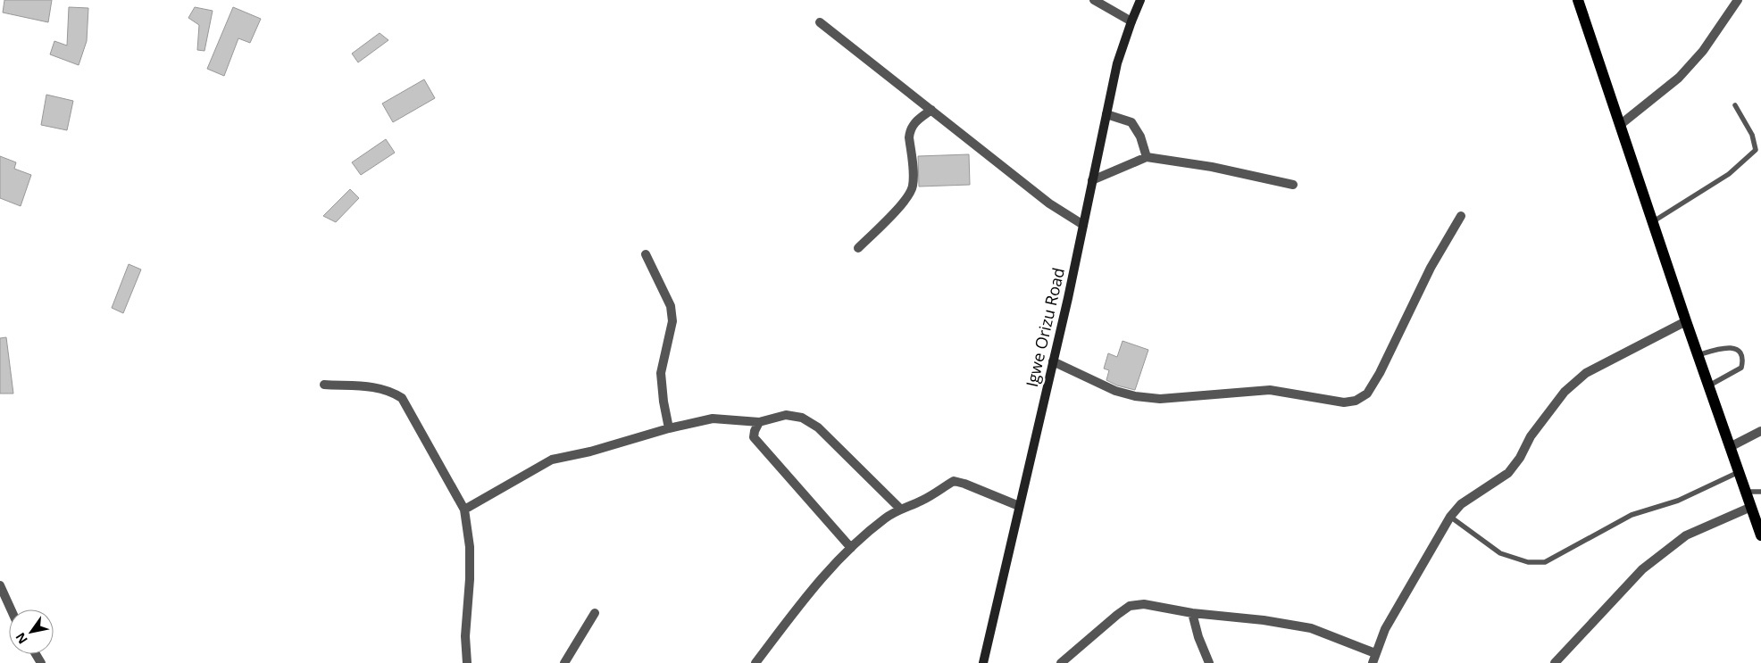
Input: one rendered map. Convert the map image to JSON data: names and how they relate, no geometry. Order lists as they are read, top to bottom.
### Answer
{
  "streets": {
    "main road": ["Igwe Orizu Road"]
  },
  "north": "bottom left"
}
